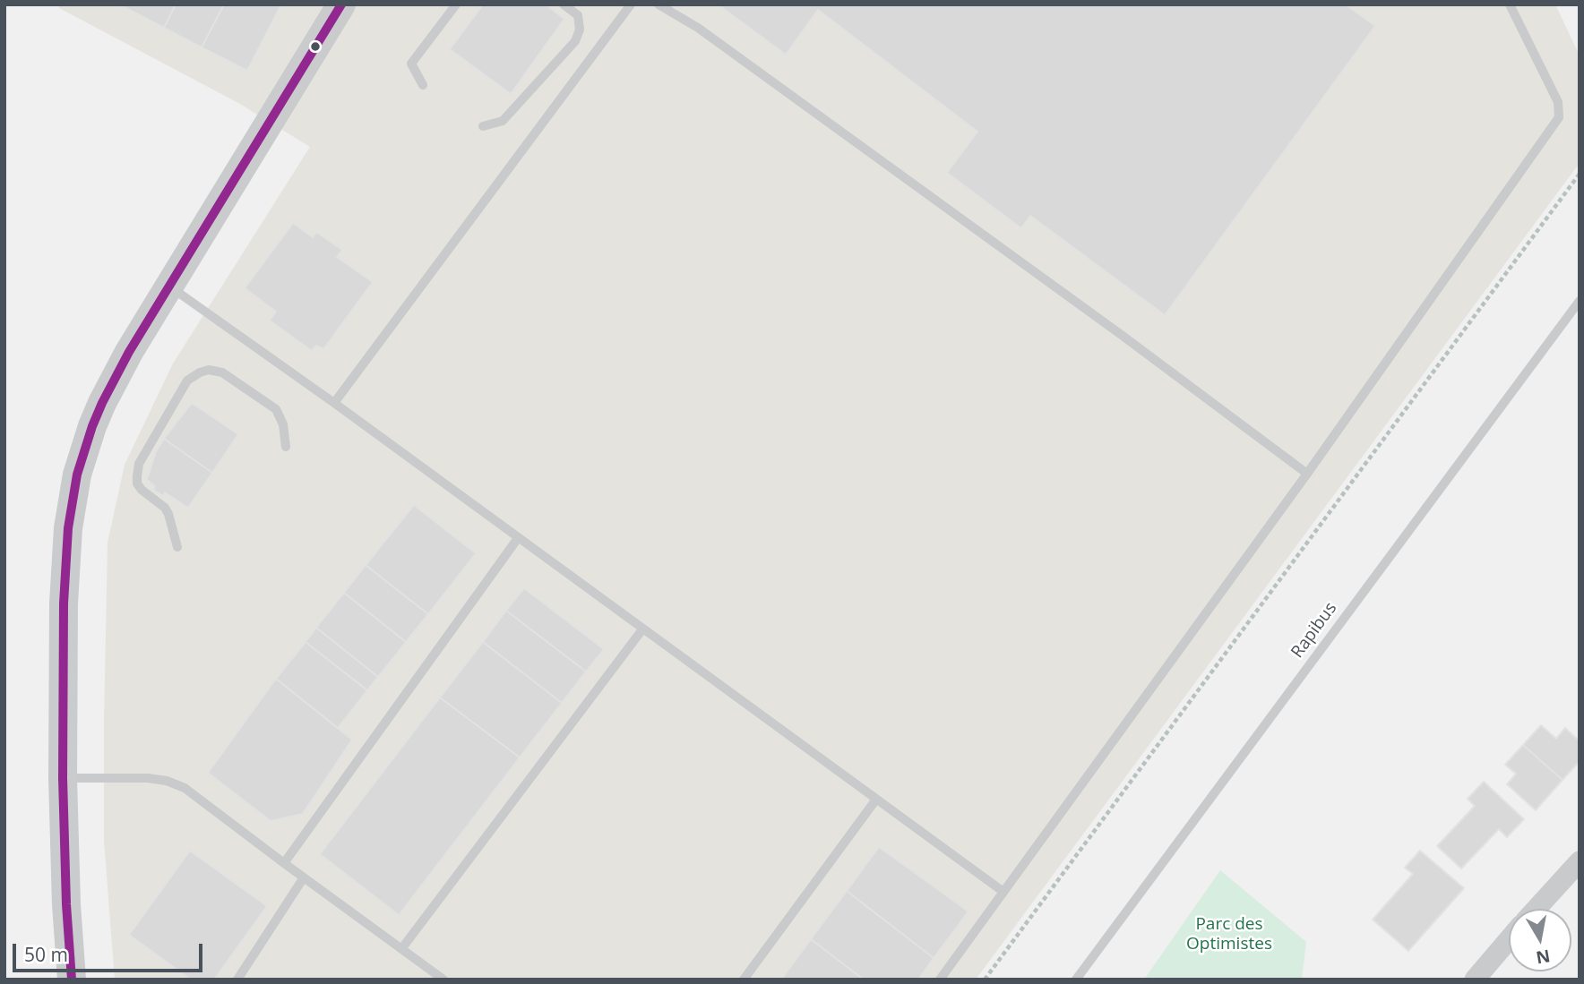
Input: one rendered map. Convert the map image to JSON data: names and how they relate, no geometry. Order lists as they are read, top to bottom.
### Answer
{
  "streets": {
    "lane": ["Rapibus"]
  },
  "parks": ["Parc des Optimistes"],
  "scale_bar": "50 m",
  "north": "bottom"
}
